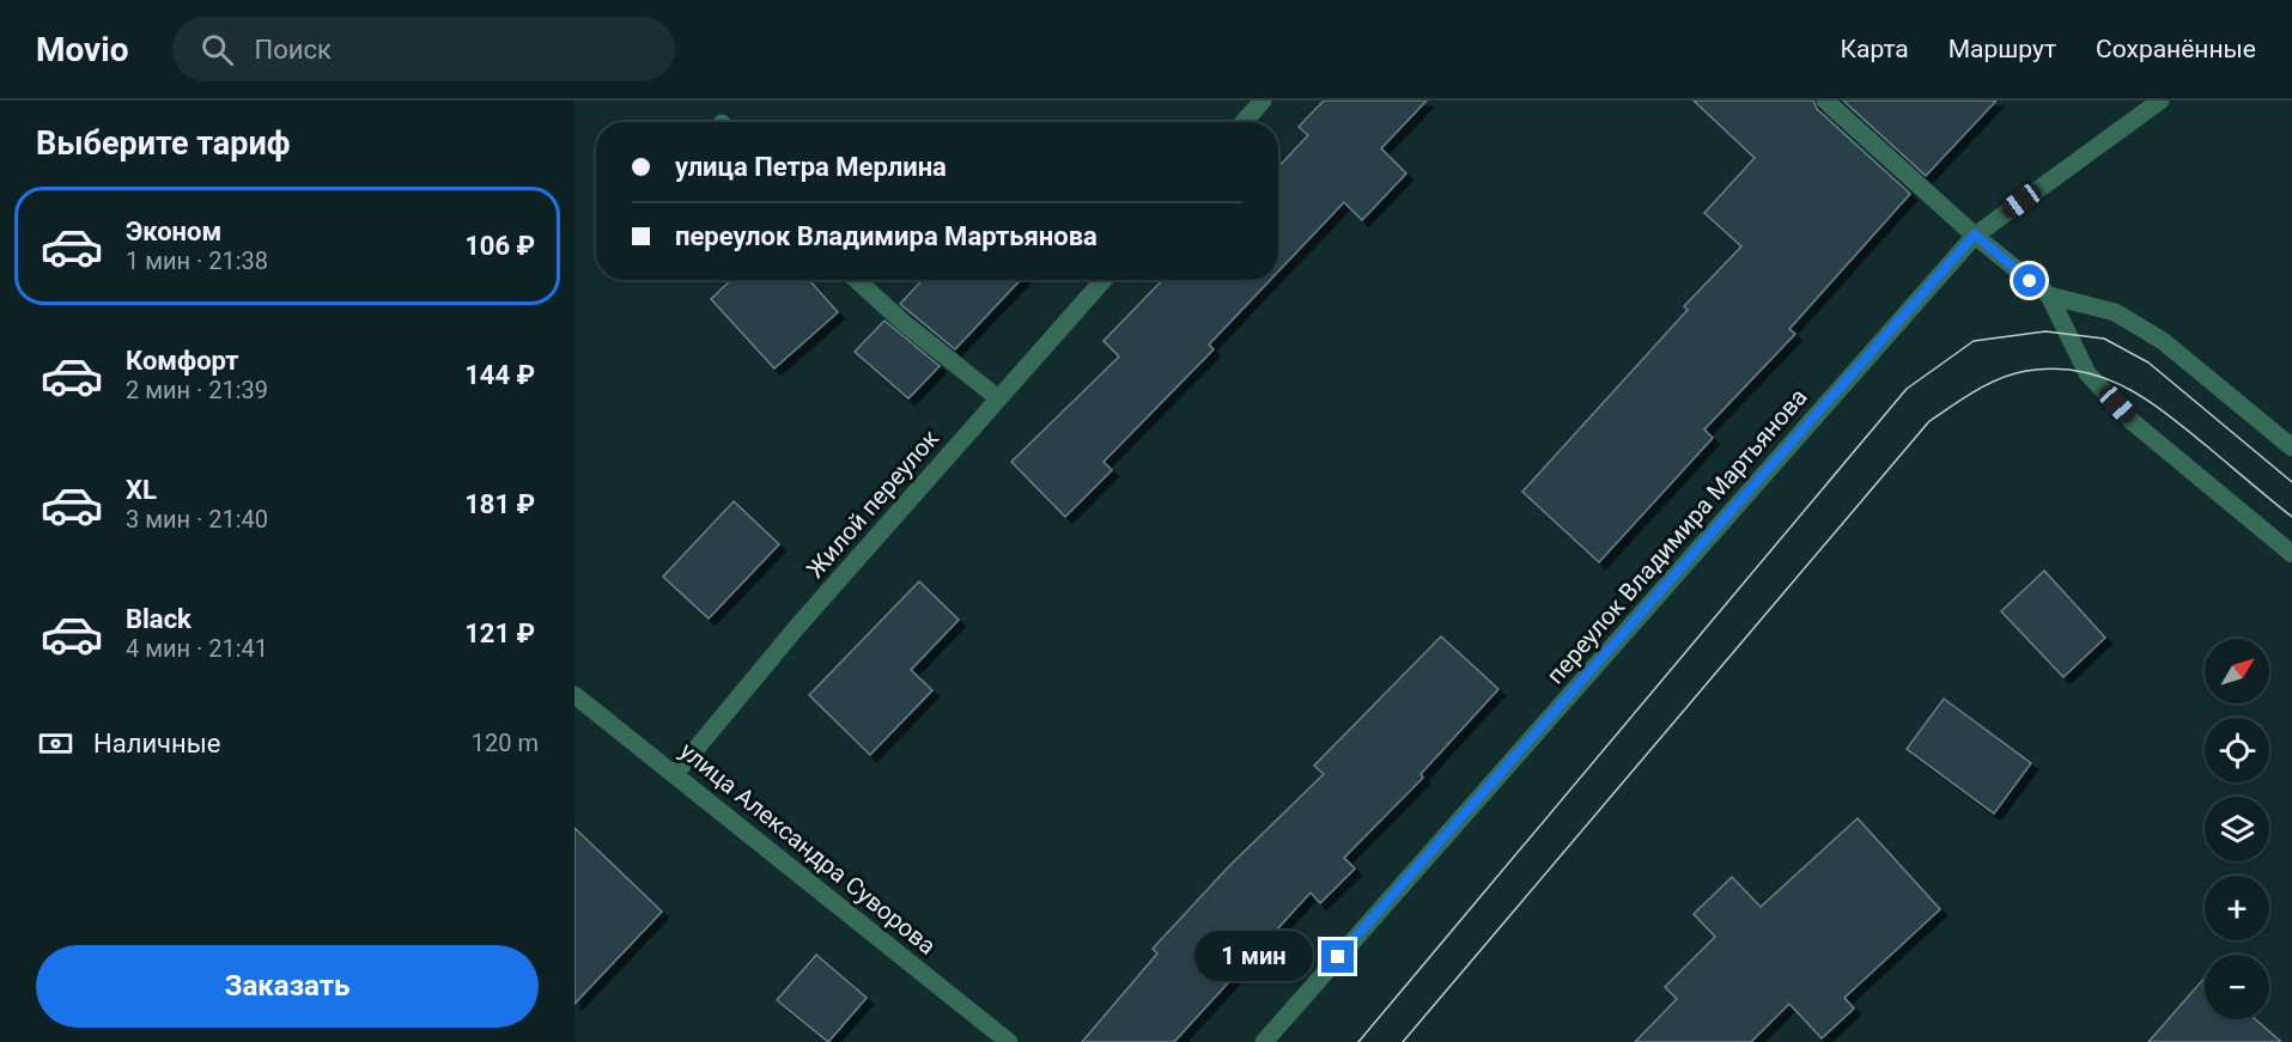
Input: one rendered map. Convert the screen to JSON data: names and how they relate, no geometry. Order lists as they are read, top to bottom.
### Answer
{
  "streets": {
    "street": ["Жилой переулок", "переулок Владимира Мартьянова", "улица Александра Суворова"]
  },
  "crossings": [
    ["Жилой переулок", "улица Александра Суворова"]
  ],
  "north": "top right",
  "page": {
    "header": "Movio",
    "search": "Поиск",
    "nav": ["Карта", "Маршрут", "Сохранённые"],
    "heading": "Выберите тариф",
    "banner": ["улица Петра Мерлина", "переулок Владимира Мартьянова"],
    "list": [
      {
        "name": "Эконом",
        "note": "1 мин · 21:38",
        "value": "106 ₽"
      },
      {
        "name": "Комфорт",
        "note": "2 мин · 21:39",
        "value": "144 ₽"
      },
      {
        "name": "XL",
        "note": "3 мин · 21:40",
        "value": "181 ₽"
      },
      {
        "name": "Black",
        "note": "4 мин · 21:41",
        "value": "121 ₽"
      }
    ],
    "map_buttons": ["+", "−"],
    "pay": ["Наличные", "120 m"],
    "buttons": "Заказать",
    "bubble": "1 мин"
  }
}
